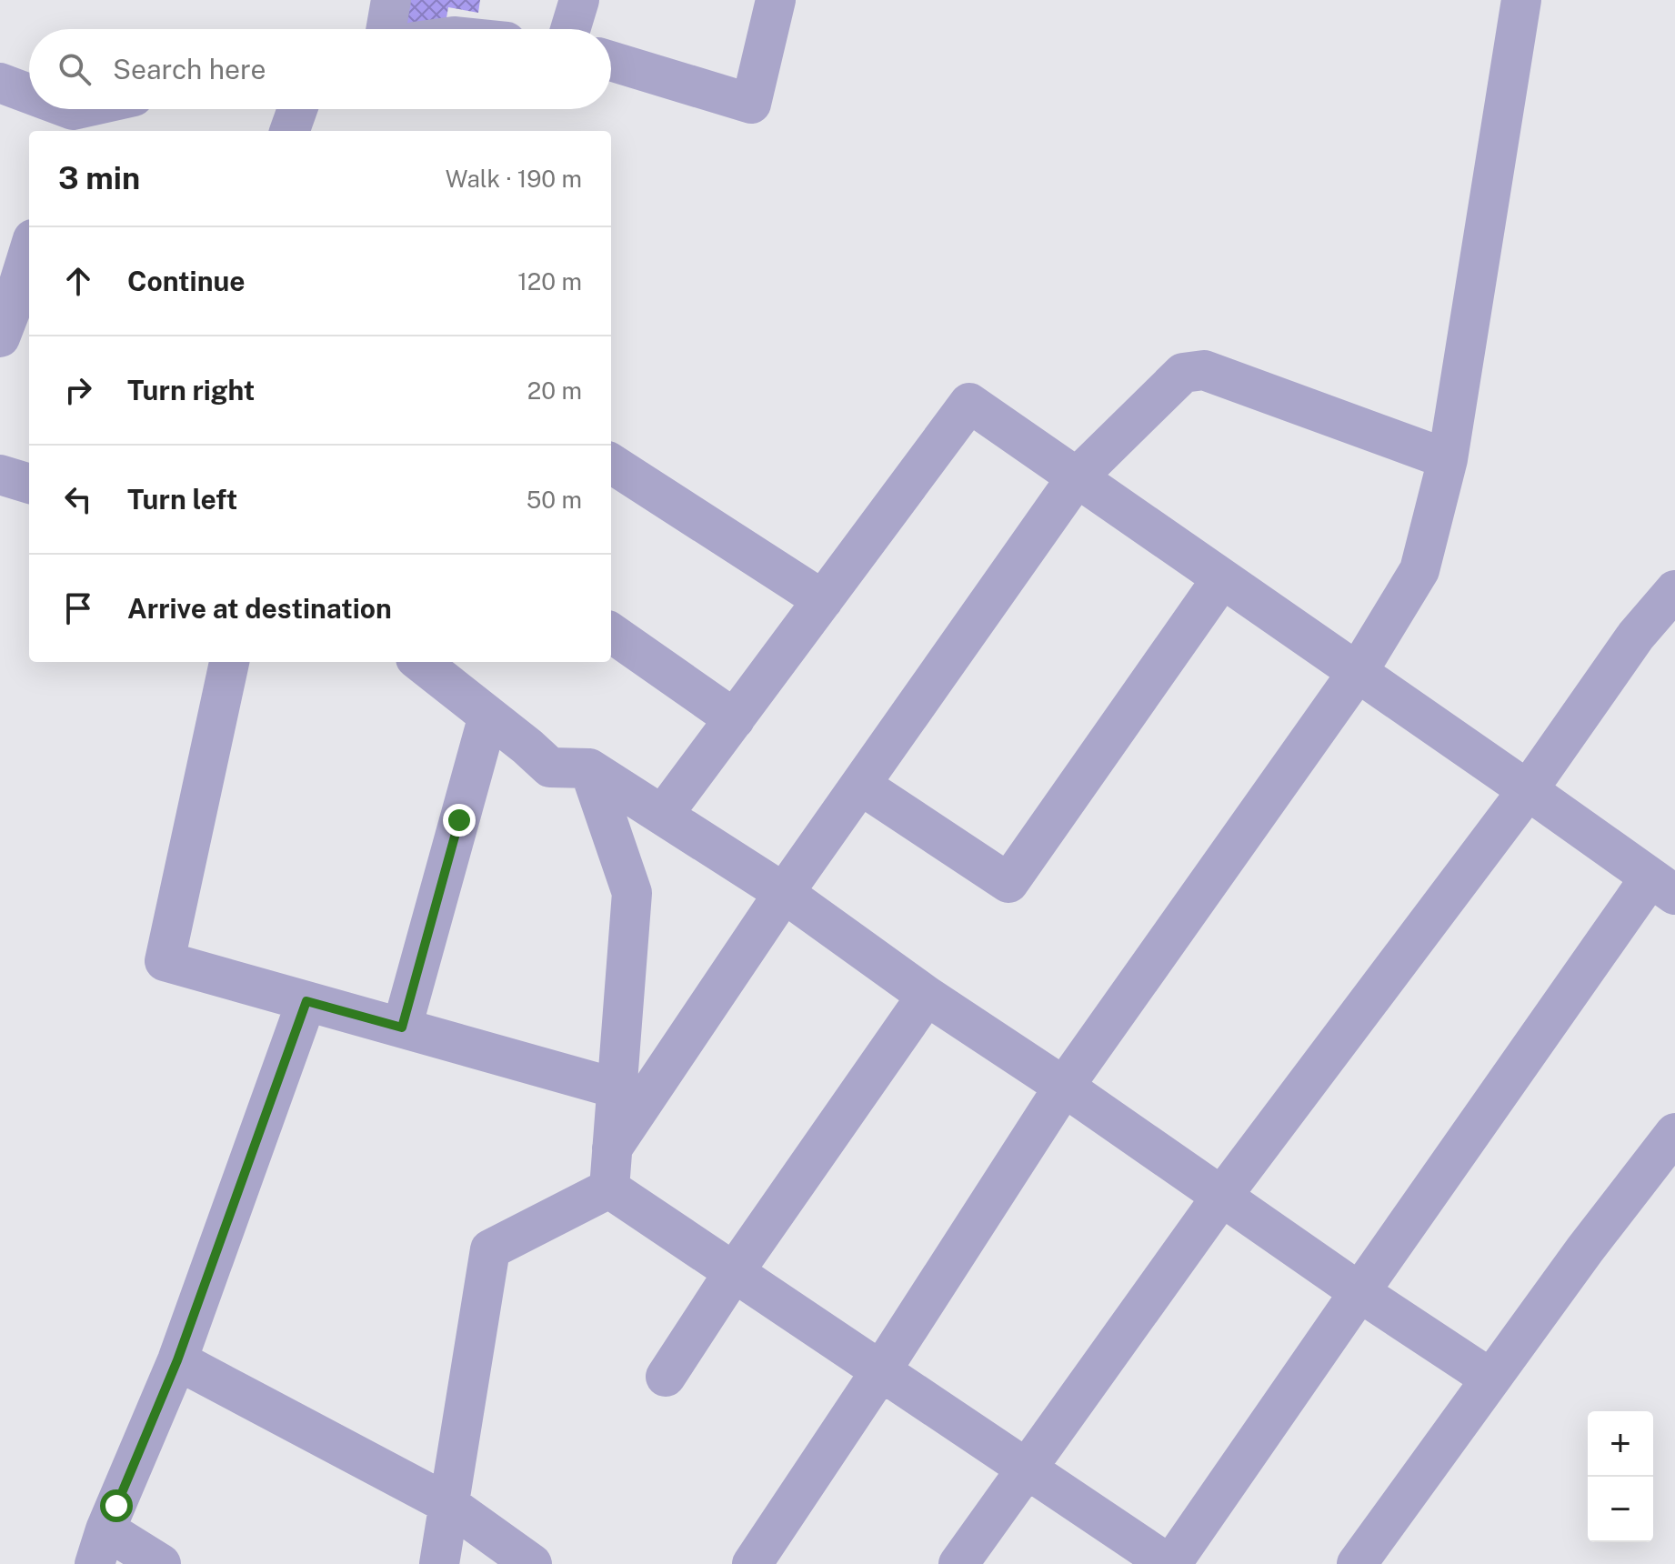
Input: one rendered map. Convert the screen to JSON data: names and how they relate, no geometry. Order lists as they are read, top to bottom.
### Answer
{
  "page": {
    "search": "Search here",
    "heading": ["3 min", "Walk · 190 m"],
    "list": [
      ["Continue", "120 m"],
      ["Turn right", "20 m"],
      ["Turn left", "50 m"],
      "Arrive at destination"
    ],
    "map_buttons": ["+", "−"]
  }
}
